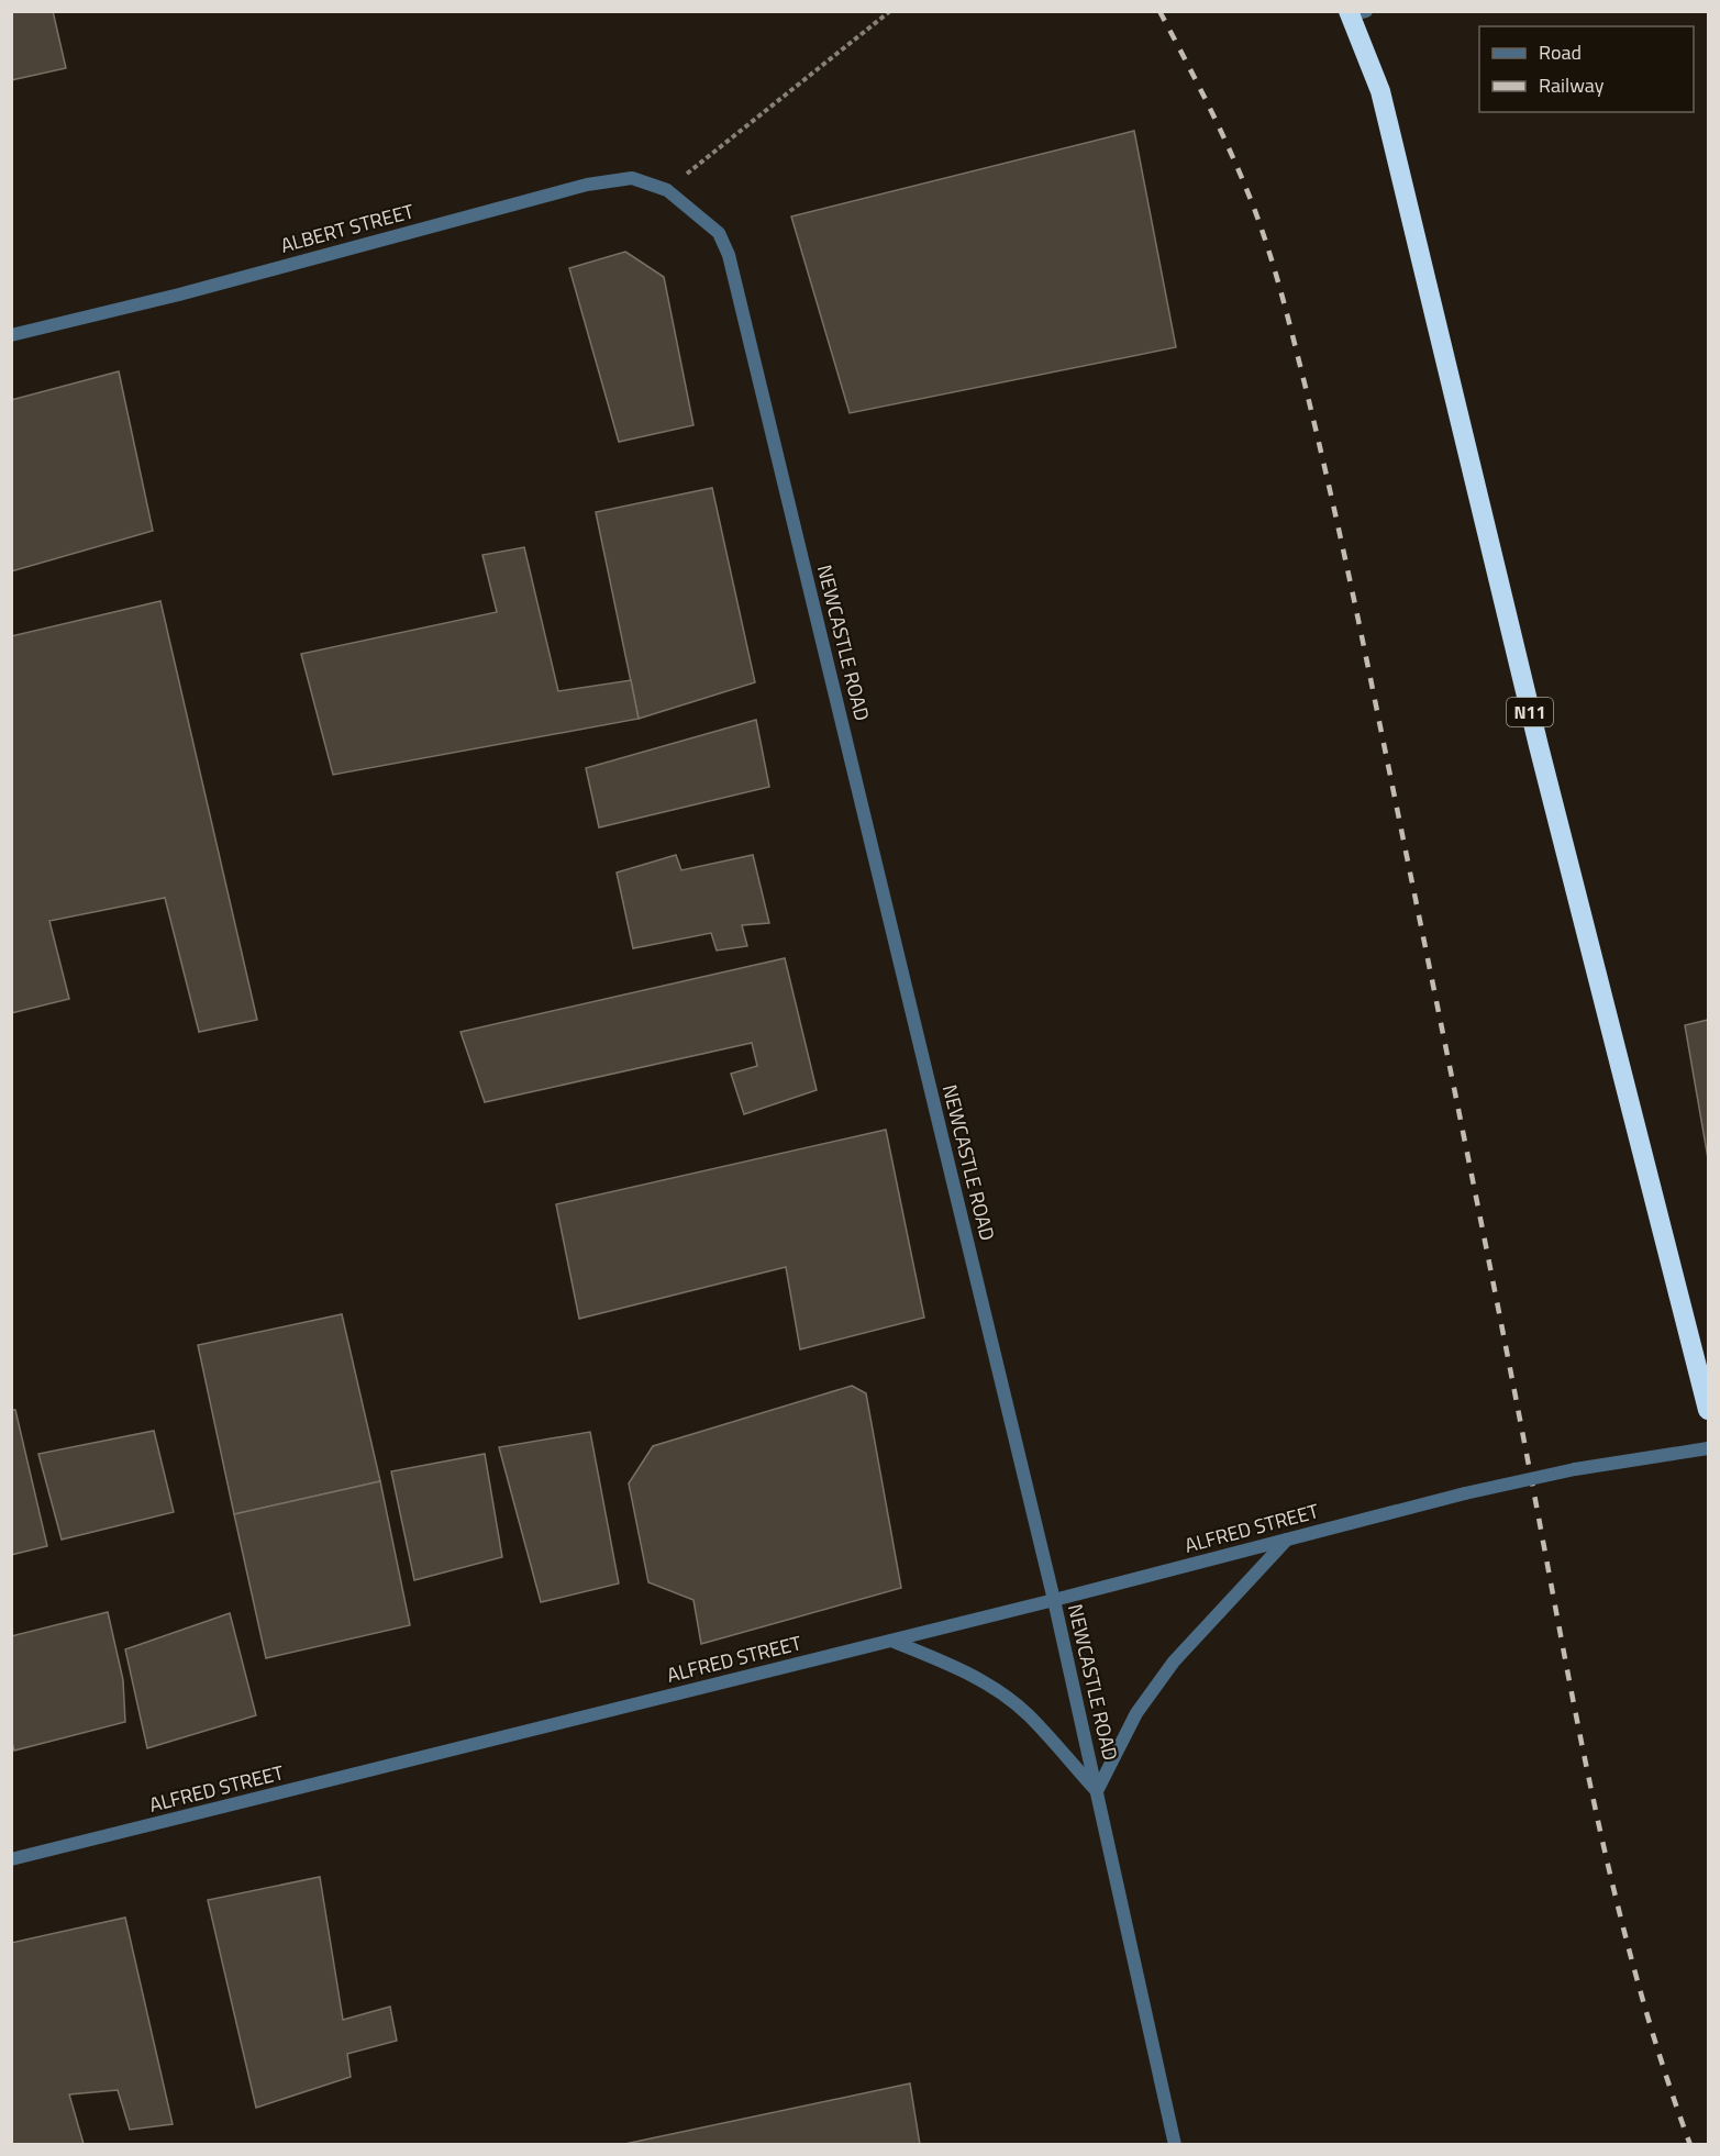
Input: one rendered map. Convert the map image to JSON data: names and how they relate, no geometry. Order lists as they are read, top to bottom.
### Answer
{
  "streets": {
    "highway": ["N11"],
    "street": ["ALBERT STREET", "NEWCASTLE ROAD", "ALFRED STREET"]
  },
  "crossings": [
    ["ALBERT STREET", "NEWCASTLE ROAD"],
    ["NEWCASTLE ROAD", "ALFRED STREET"]
  ],
  "legend": ["Road", "Railway"]
}
